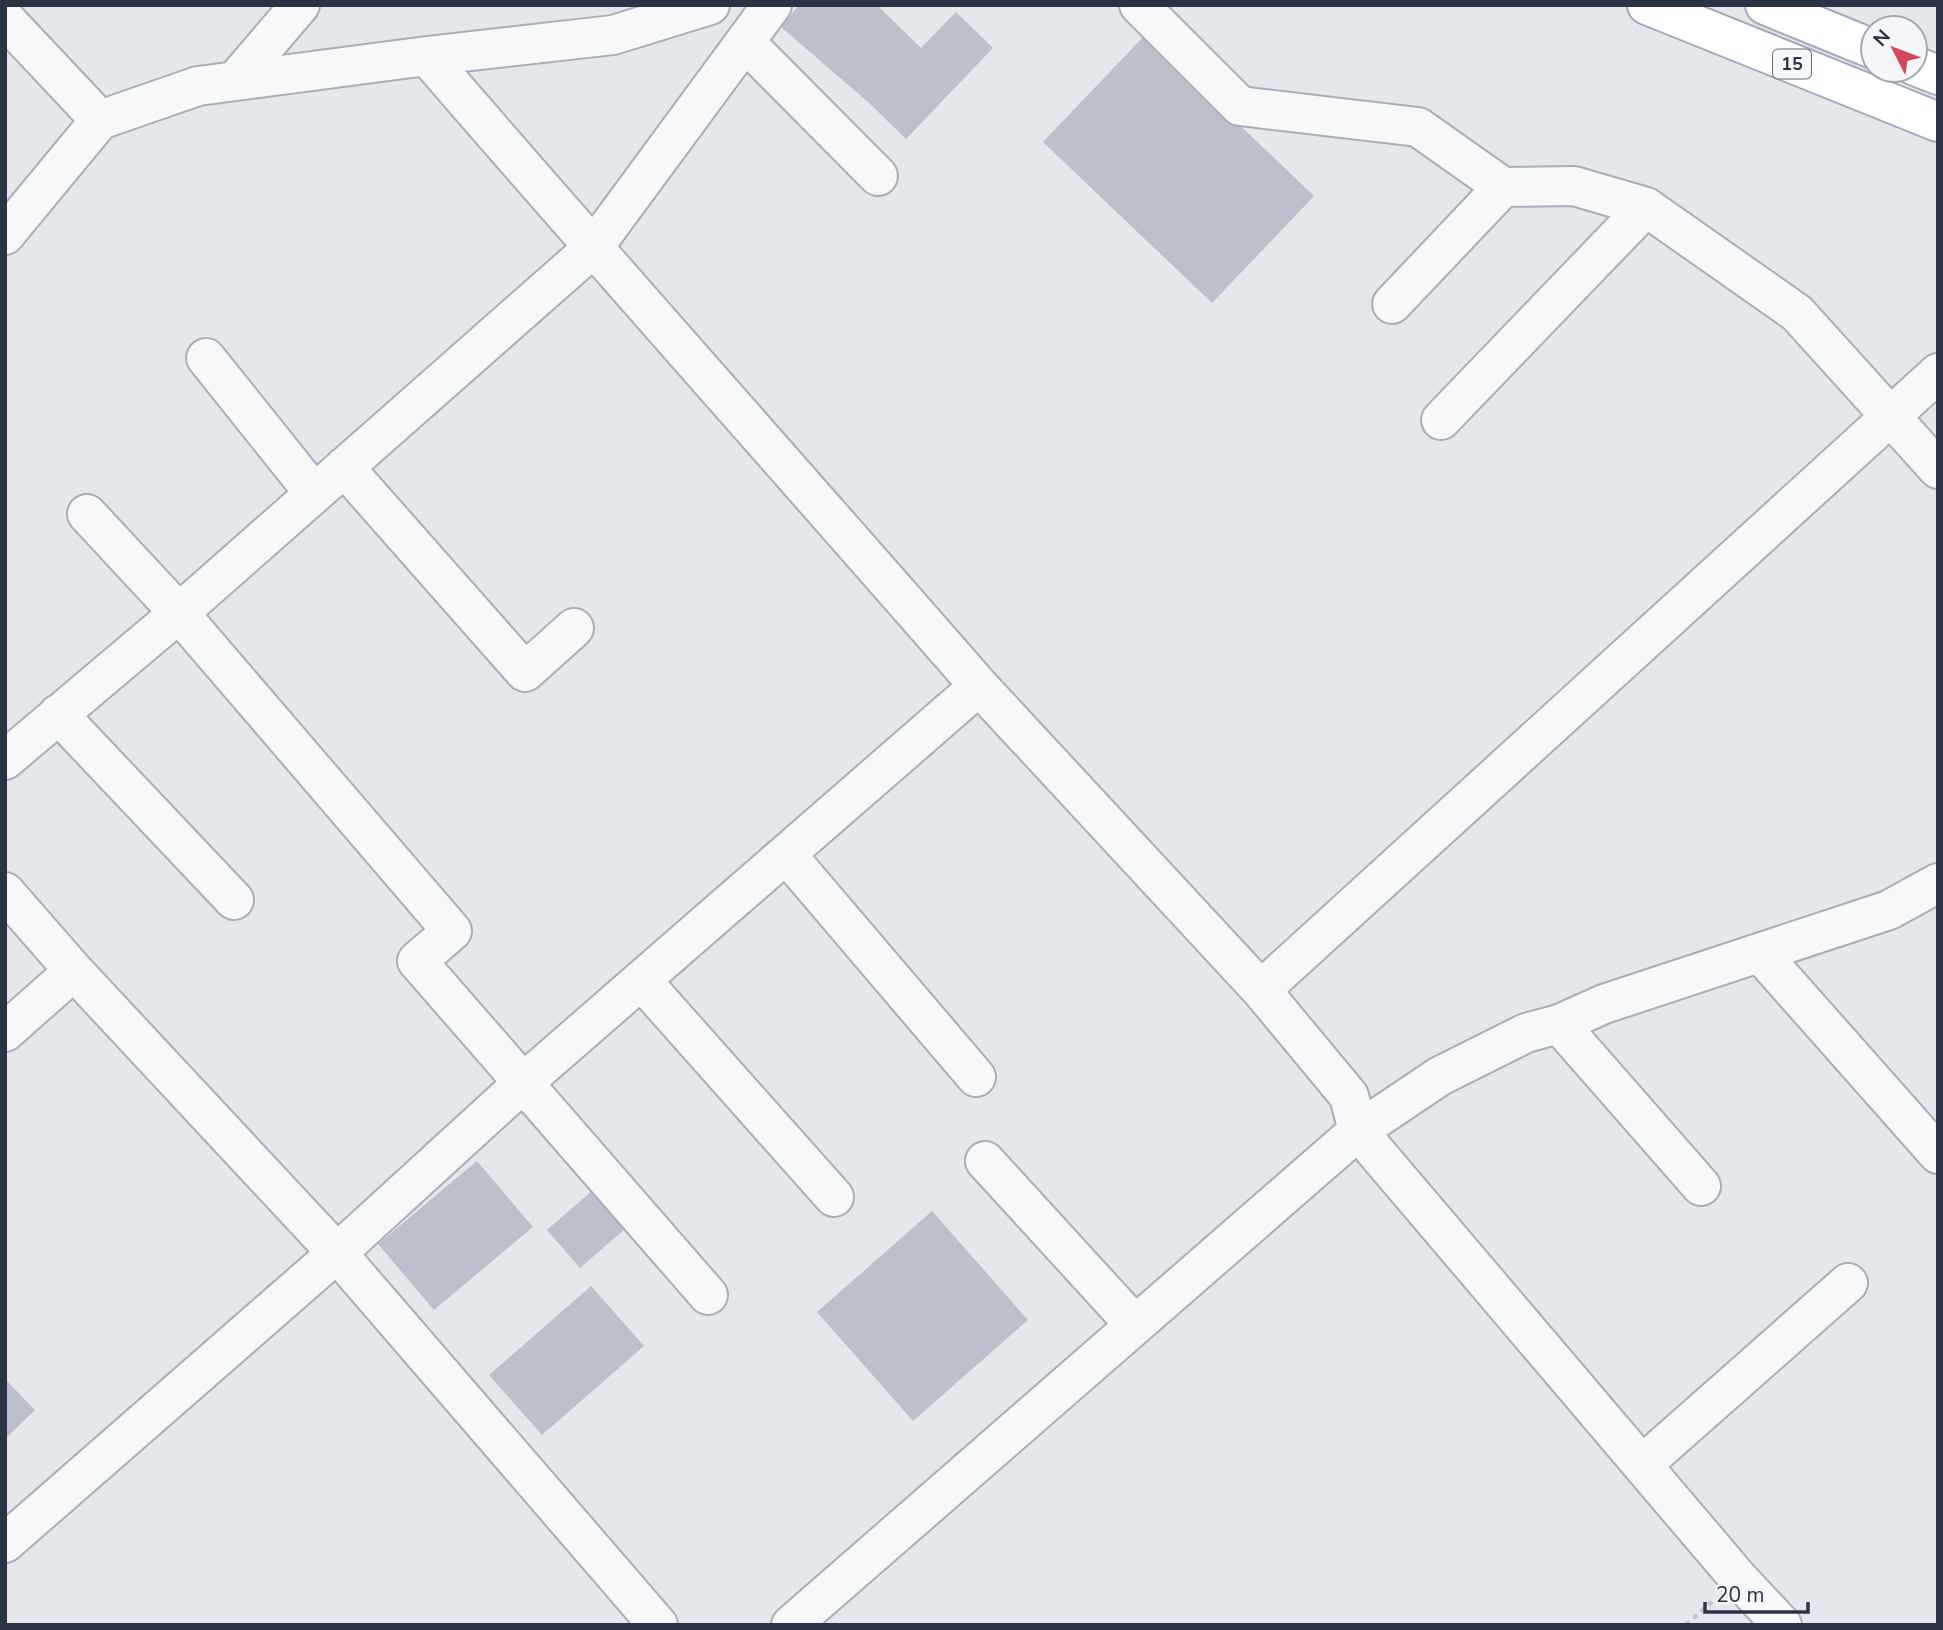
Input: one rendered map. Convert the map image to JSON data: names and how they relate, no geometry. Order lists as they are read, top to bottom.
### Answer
{
  "streets": {
    "main road": ["15"]
  },
  "scale_bar": "20 m",
  "north": "top left"
}
